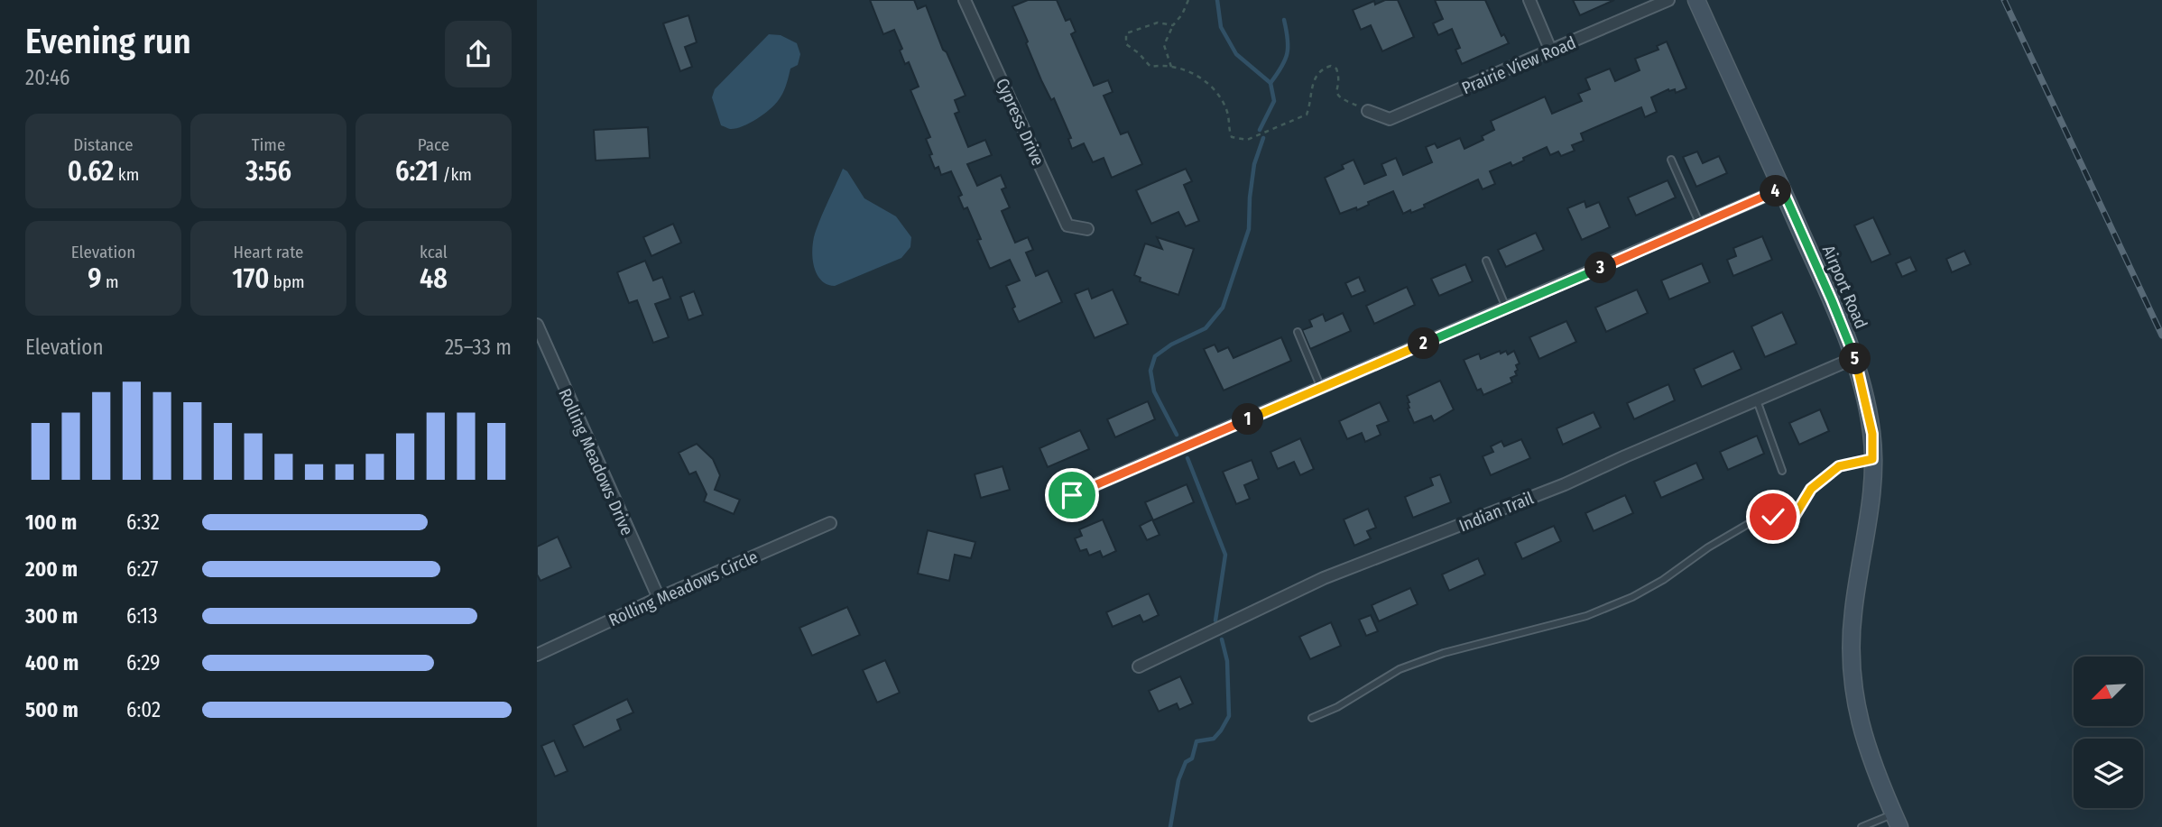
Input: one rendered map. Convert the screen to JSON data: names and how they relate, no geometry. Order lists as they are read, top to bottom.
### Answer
{
  "streets": {
    "street": [
      "Prairie View Road",
      "Cypress Drive",
      "Airport Road",
      "Rolling Meadows Drive",
      "Indian Trail",
      "Rolling Meadows Circle"
    ]
  },
  "crossings": [
    ["Airport Road", "Indian Trail"],
    ["Rolling Meadows Drive", "Rolling Meadows Circle"]
  ],
  "north": "bottom left",
  "page": {
    "heading": ["Evening run", "20:46"],
    "stats": [
      ["Distance", "0.62 km"],
      ["Time", "3:56"],
      ["Pace", "6:21 /km"],
      ["Elevation", "9 m"],
      ["Heart rate", "170 bpm"],
      ["kcal", "48"]
    ],
    "pins": [
      "4",
      "3",
      "2",
      "5",
      "1"
    ],
    "chart": ["Elevation", "25–33 m"],
    "list": [
      {
        "name": "100 m",
        "note": "6:32"
      },
      {
        "name": "200 m",
        "note": "6:27"
      },
      {
        "name": "300 m",
        "note": "6:13"
      },
      {
        "name": "400 m",
        "note": "6:29"
      },
      {
        "name": "500 m",
        "note": "6:02"
      }
    ]
  }
}
